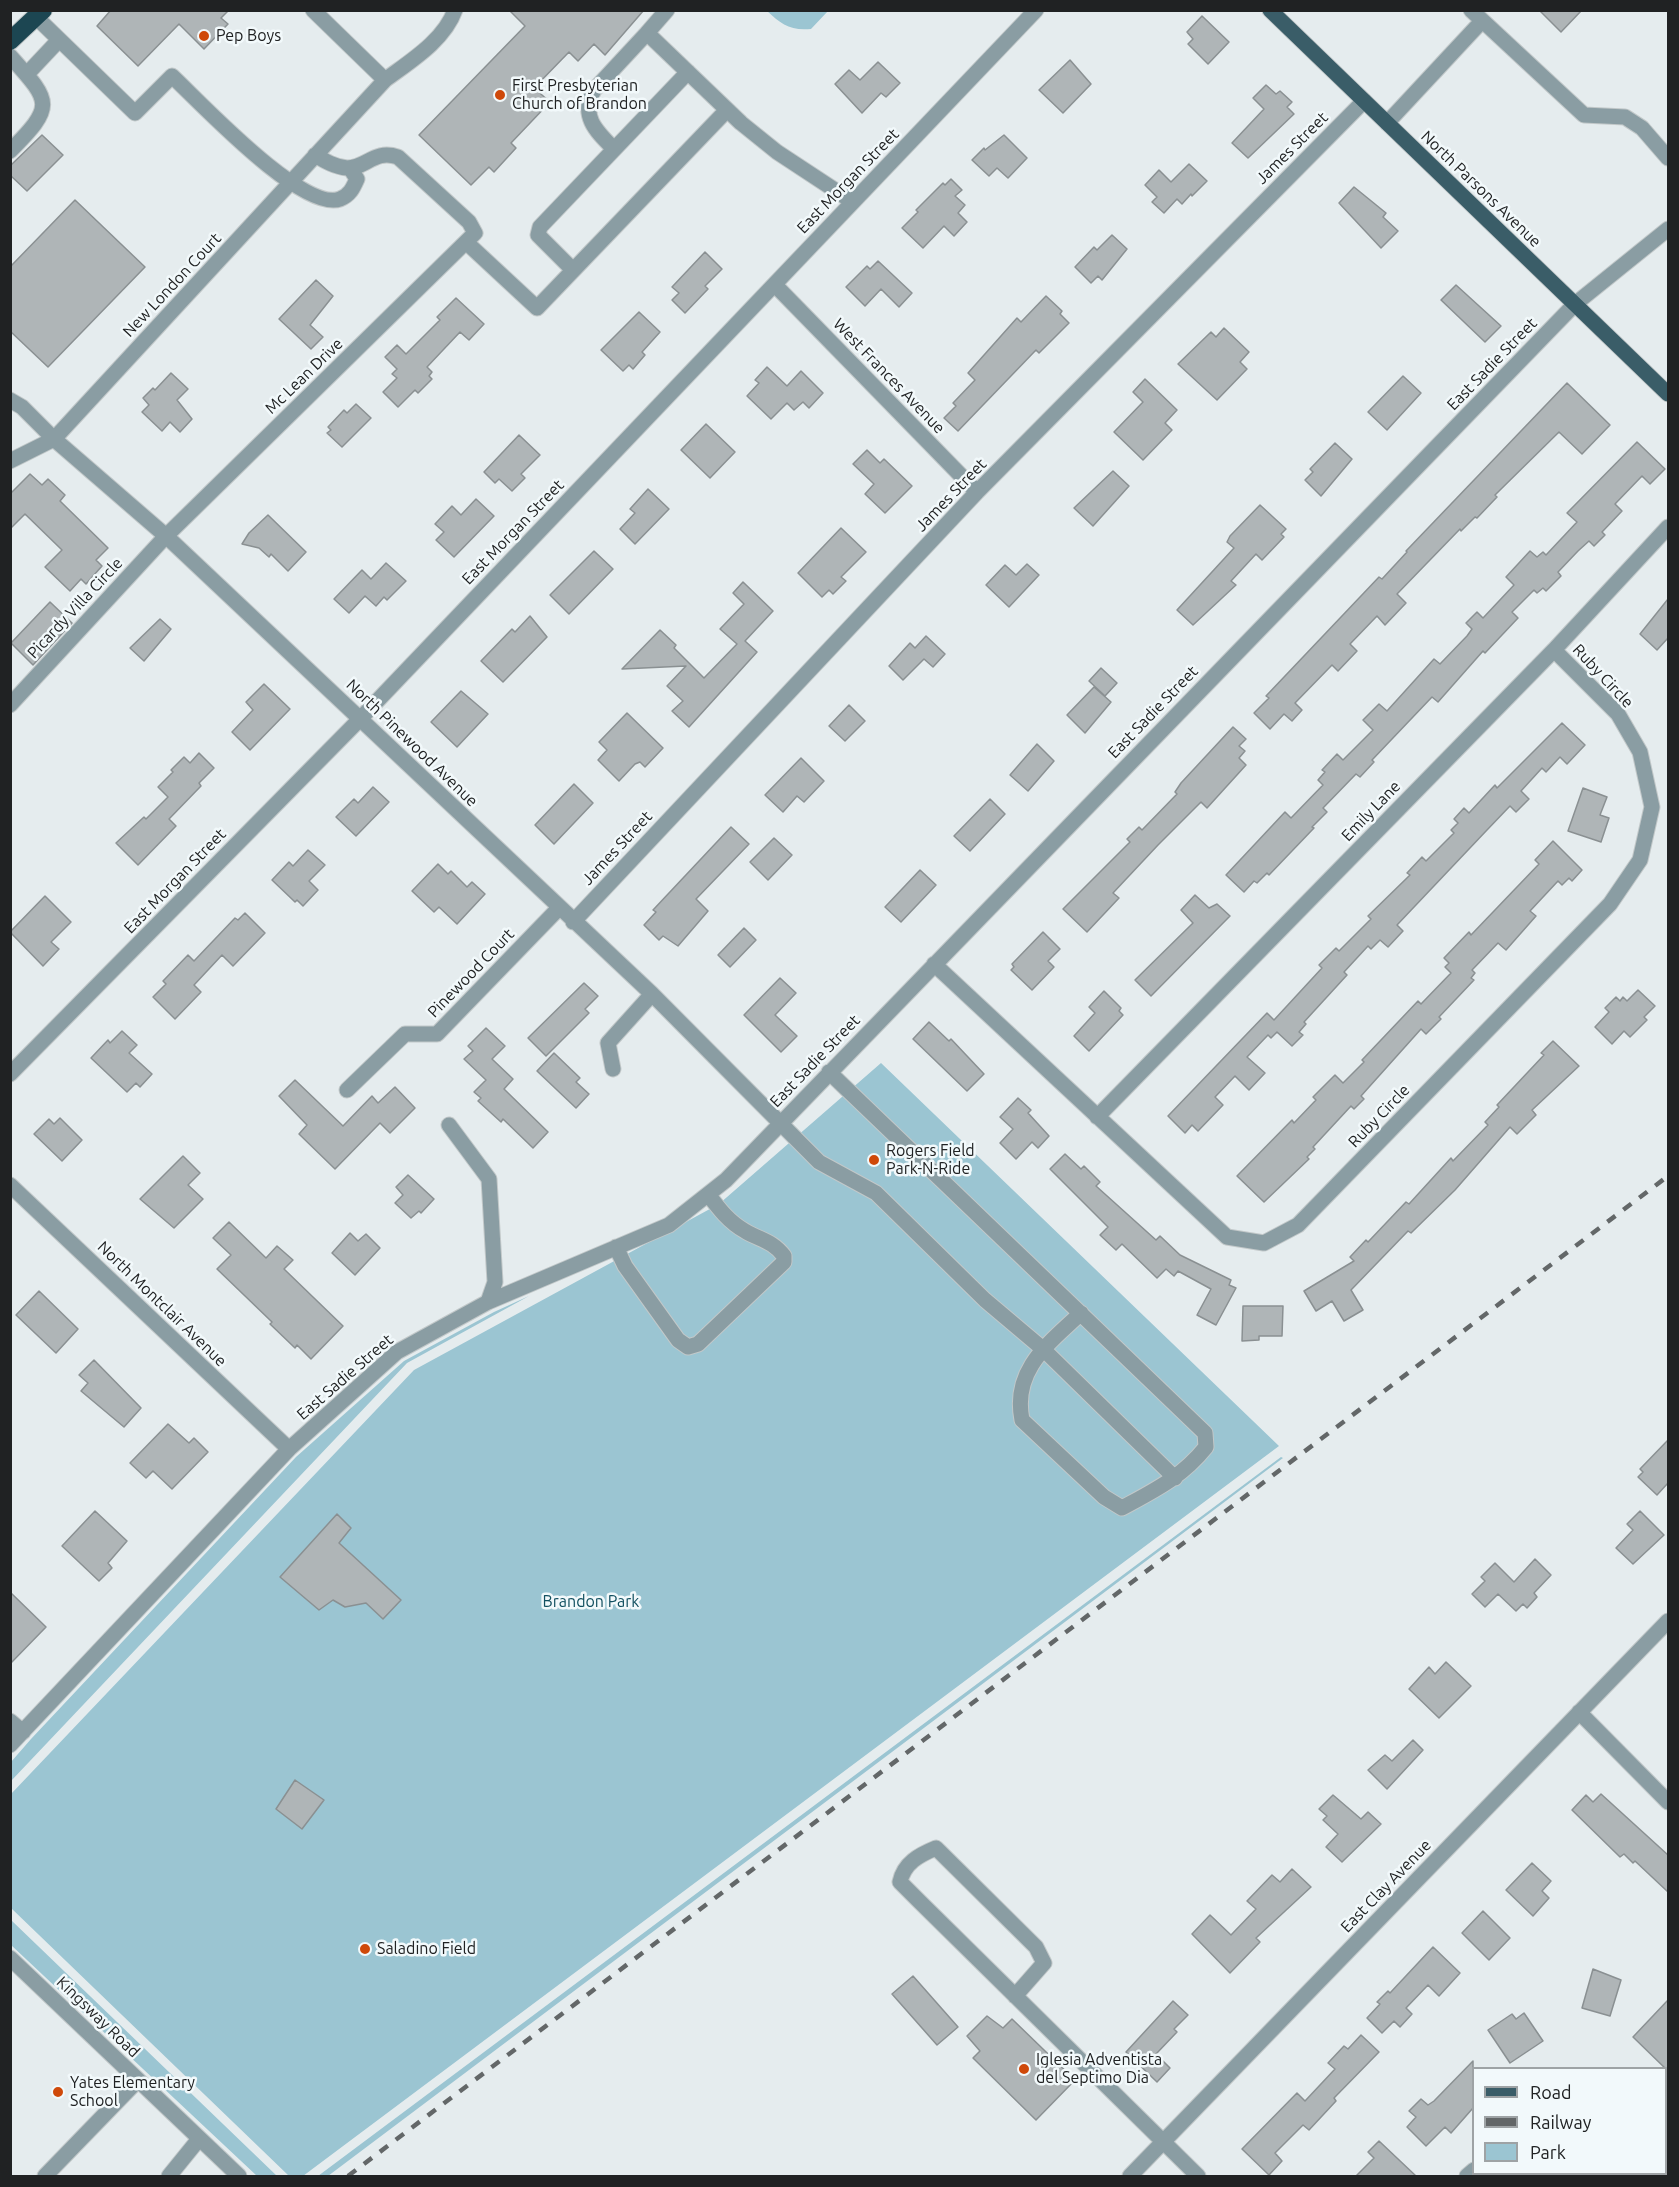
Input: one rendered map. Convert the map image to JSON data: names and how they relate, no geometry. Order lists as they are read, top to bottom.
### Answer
{
  "streets": {
    "main road": ["North Parsons Avenue"],
    "street": [
      "James Street",
      "East Morgan Street",
      "New London Court",
      "East Sadie Street",
      "Mc Lean Drive",
      "West Frances Avenue",
      "Picardy Villa Circle",
      "Ruby Circle",
      "North Pinewood Avenue",
      "Emily Lane",
      "Pinewood Court",
      "North Montclair Avenue",
      "East Clay Avenue",
      "Kingsway Road"
    ]
  },
  "crossings": [
    ["James Street", "North Parsons Avenue"],
    ["James Street", "West Frances Avenue"],
    ["James Street", "North Pinewood Avenue"],
    ["East Morgan Street", "West Frances Avenue"],
    ["East Morgan Street", "North Pinewood Avenue"],
    ["North Parsons Avenue", "East Sadie Street"],
    ["New London Court", "North Pinewood Avenue"],
    ["East Sadie Street", "Ruby Circle"],
    ["East Sadie Street", "North Pinewood Avenue"],
    ["East Sadie Street", "North Montclair Avenue"],
    ["Mc Lean Drive", "Picardy Villa Circle"],
    ["Mc Lean Drive", "North Pinewood Avenue"],
    ["Picardy Villa Circle", "North Pinewood Avenue"],
    ["Ruby Circle", "Emily Lane"],
    ["North Pinewood Avenue", "Pinewood Court"]
  ],
  "parks": ["Brandon Park"],
  "places": [
    "Pep Boys",
    "First Presbyterian Church of Brandon",
    "Rogers Field Park-N-Ride",
    "Saladino Field",
    "Iglesia Adventista del Septimo Dia",
    "Yates Elementary School"
  ],
  "legend": ["Road", "Railway", "Park"]
}
